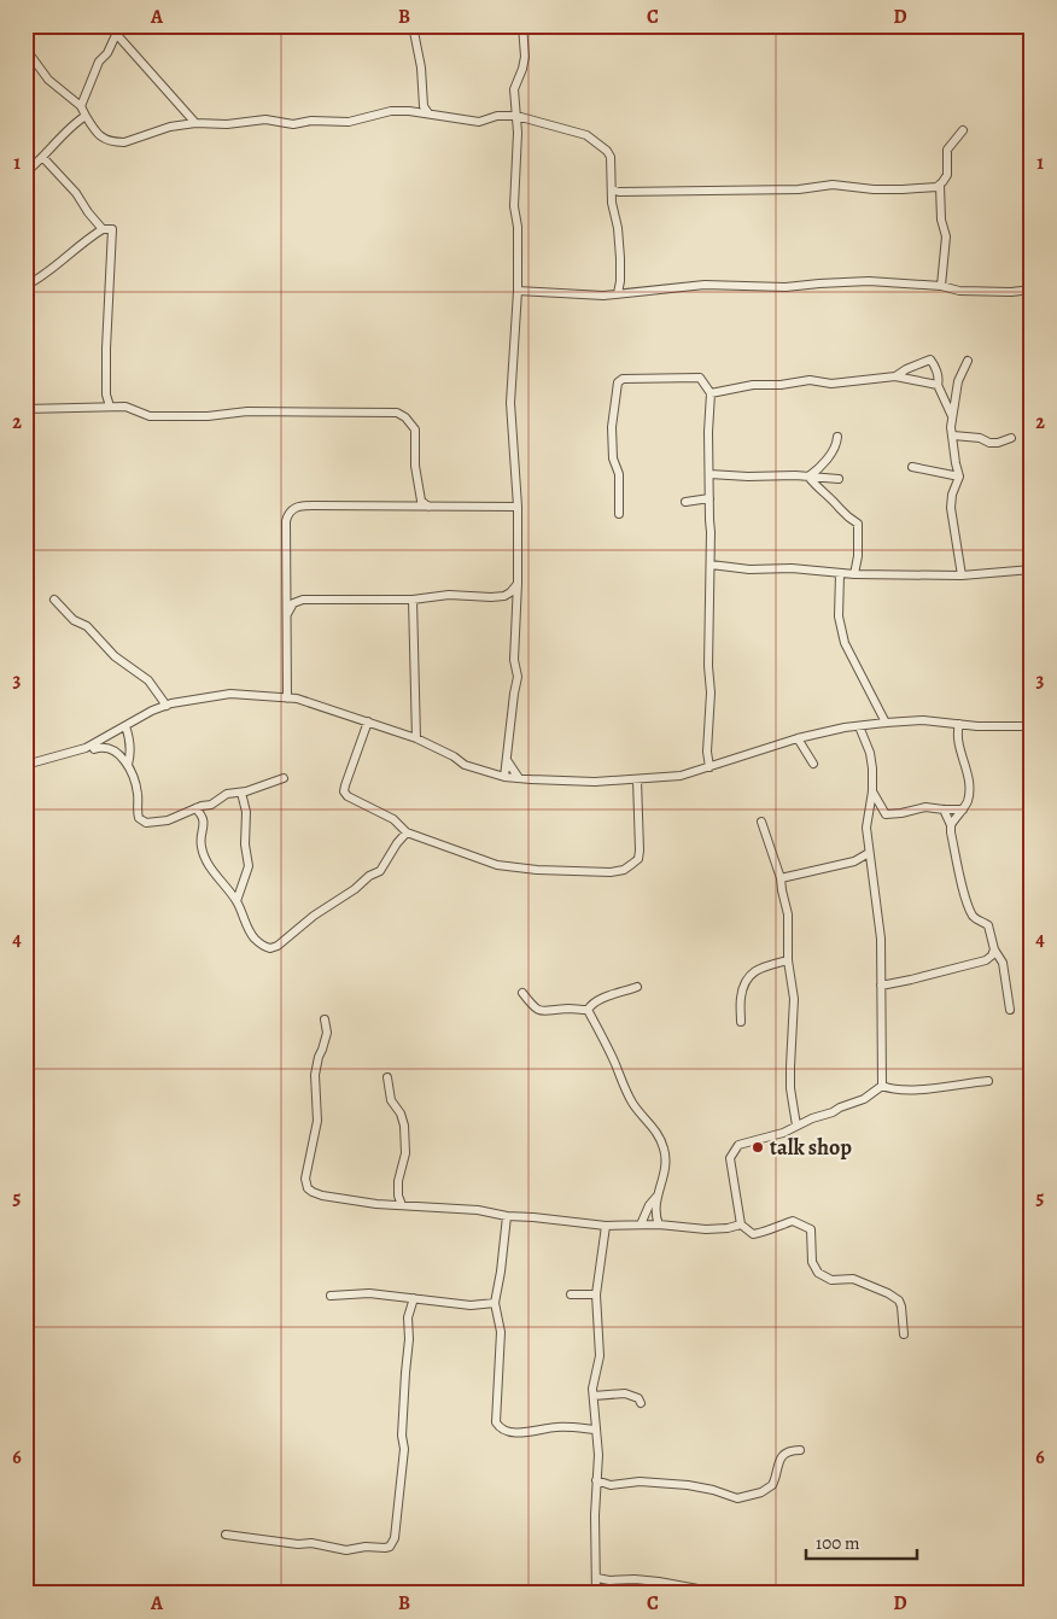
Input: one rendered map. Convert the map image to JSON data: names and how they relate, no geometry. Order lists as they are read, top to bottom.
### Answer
{
  "places": ["talk shop"],
  "scale_bar": "100 m",
  "grid": {
    "columns": [
      "A",
      "B",
      "C",
      "D"
    ],
    "rows": [
      "1",
      "2",
      "3",
      "4",
      "5",
      "6"
    ]
  }
}
